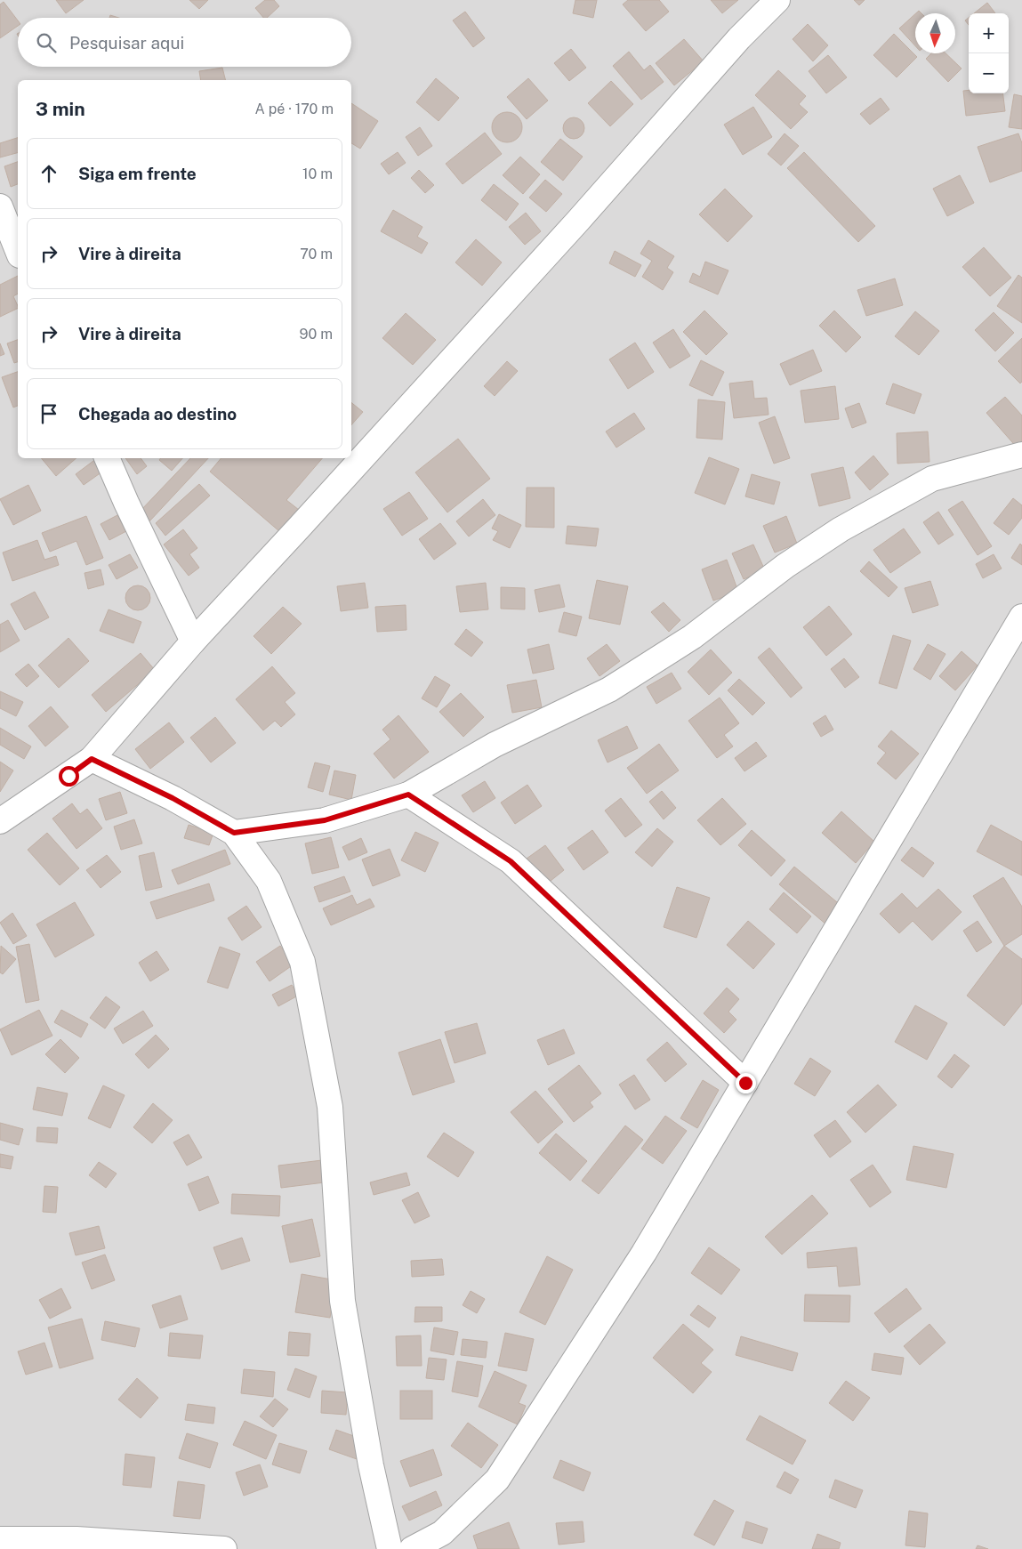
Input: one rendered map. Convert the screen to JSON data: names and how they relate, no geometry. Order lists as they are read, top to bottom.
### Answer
{
  "north": "bottom",
  "page": {
    "map_buttons": ["+", "−"],
    "search": "Pesquisar aqui",
    "heading": ["3 min", "A pé · 170 m"],
    "list": [
      ["Siga em frente", "10 m"],
      ["Vire à direita", "70 m"],
      ["Vire à direita", "90 m"],
      "Chegada ao destino"
    ]
  }
}
